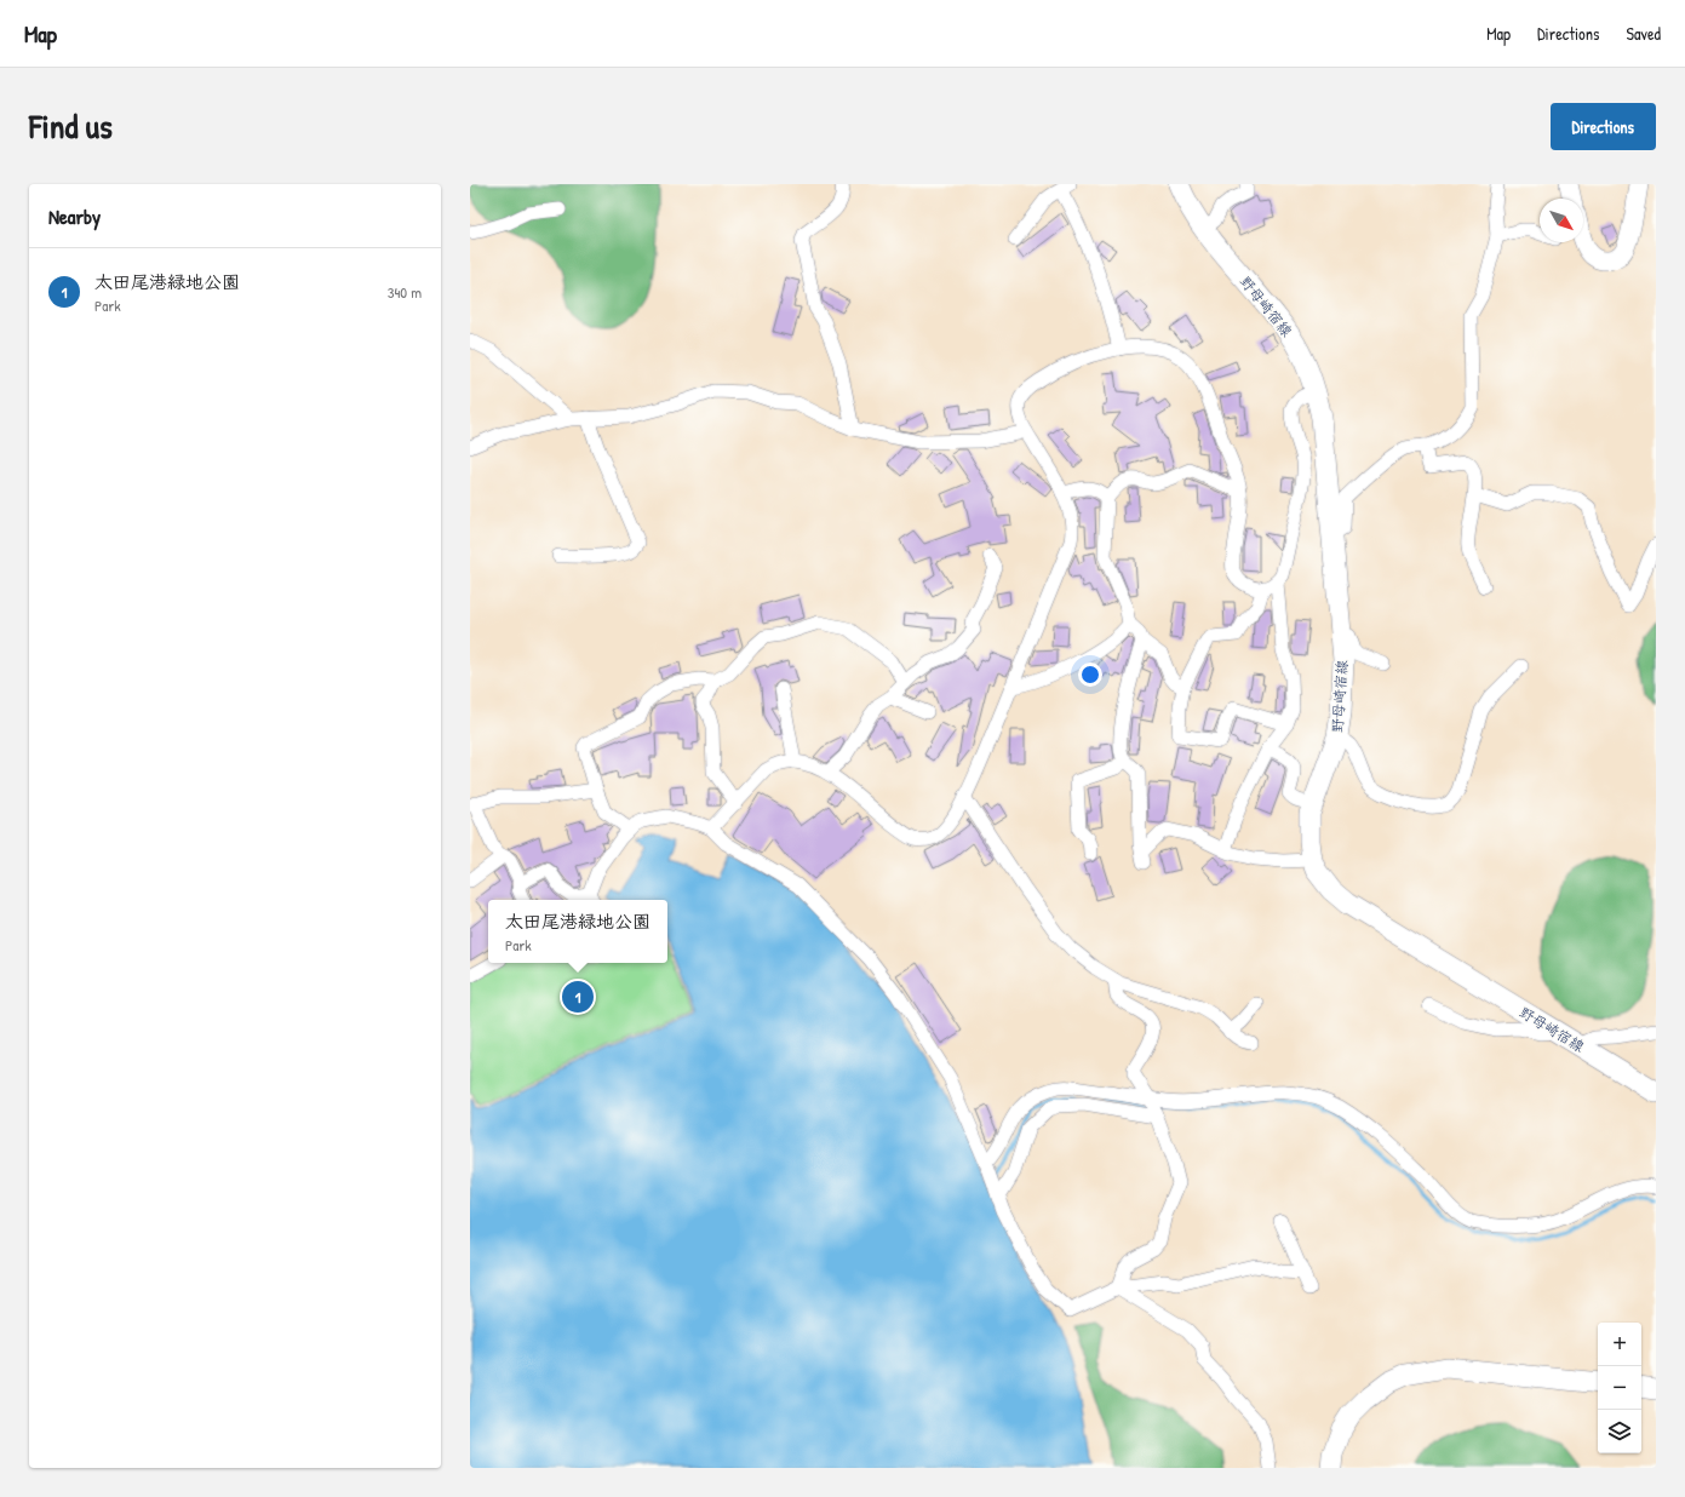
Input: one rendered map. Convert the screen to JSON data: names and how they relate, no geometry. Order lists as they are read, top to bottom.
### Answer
{
  "streets": {
    "main road": ["野母崎宿線"]
  },
  "north": "bottom right",
  "page": {
    "header": "Map",
    "nav": ["Map", "Directions", "Saved"],
    "title": "Find us",
    "buttons": "Directions",
    "heading": "Nearby",
    "list": [
      {
        "mark": "1",
        "name": "太田尾港緑地公園",
        "note": "Park",
        "value": "340 m"
      }
    ],
    "popup": ["太田尾港緑地公園", "Park"],
    "pins": "1",
    "map_buttons": ["+", "−"]
  }
}
